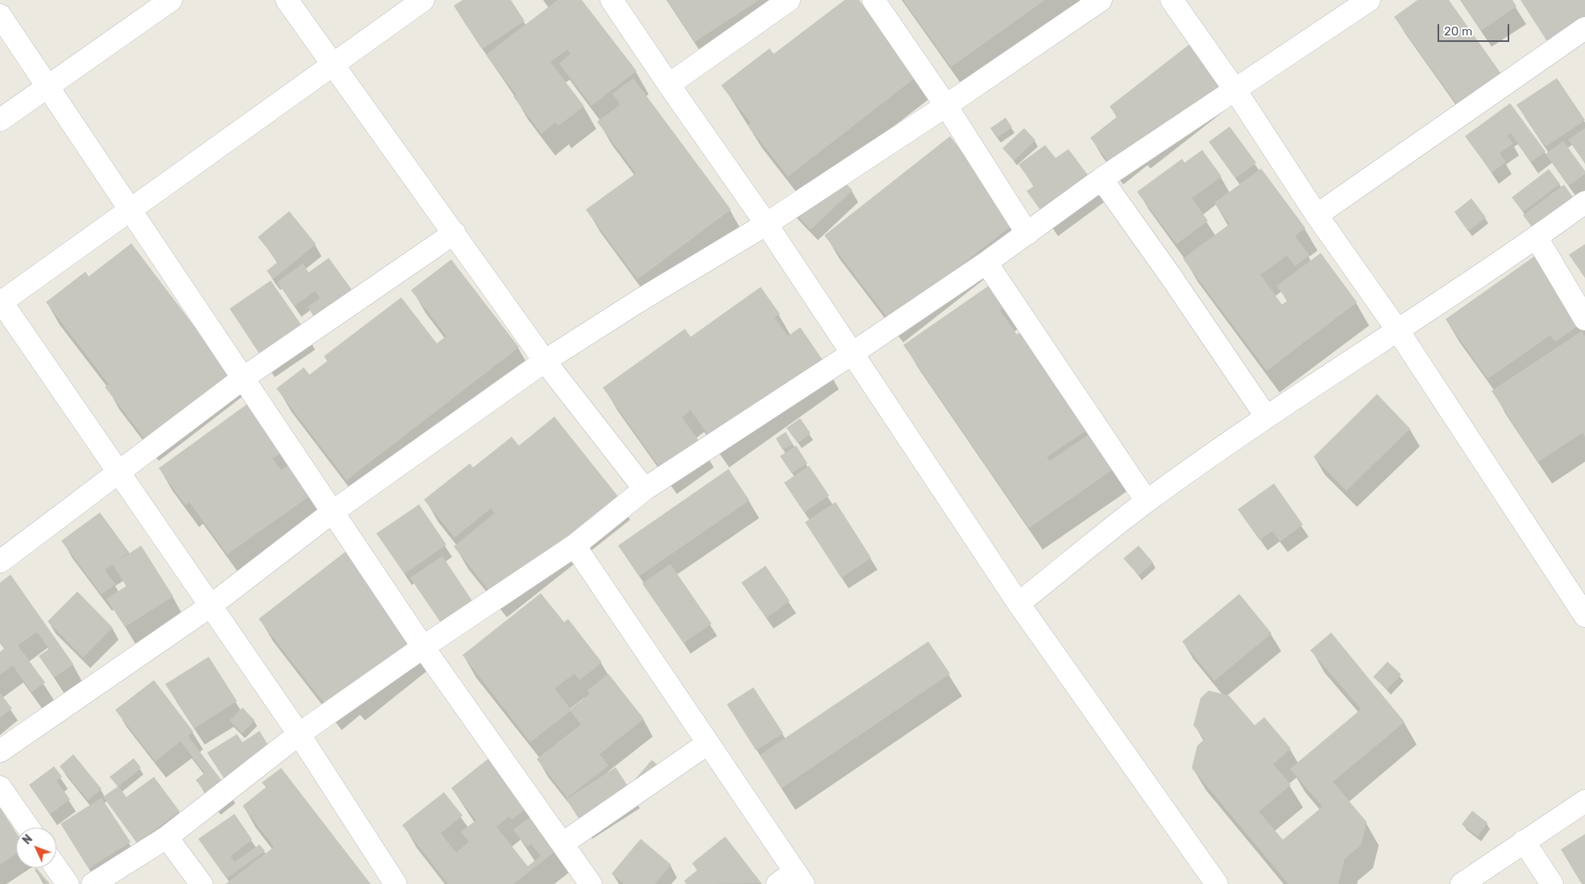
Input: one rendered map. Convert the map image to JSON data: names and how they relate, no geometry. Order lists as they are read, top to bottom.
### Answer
{
  "scale_bar": "20 m",
  "north": "top left"
}
